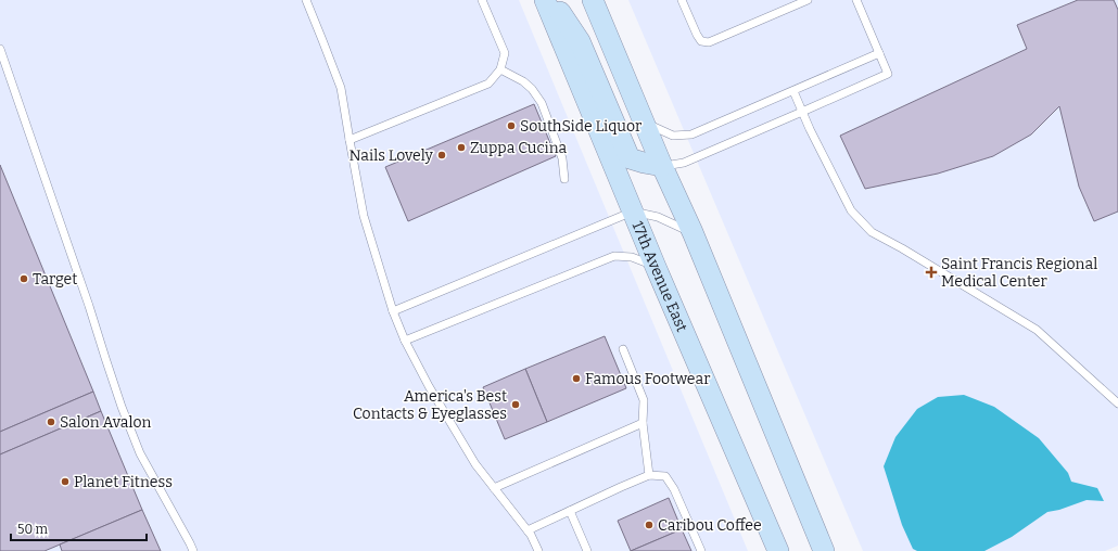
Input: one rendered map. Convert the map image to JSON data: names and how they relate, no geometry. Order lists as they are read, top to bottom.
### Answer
{
  "streets": {
    "street": ["17th Avenue East"]
  },
  "places": {
    "other": [
      "SouthSide Liquor",
      "Zuppa Cucina",
      "Nails Lovely",
      "Target",
      "Famous Footwear",
      "America's Best Contacts & Eyeglasses",
      "Salon Avalon",
      "Planet Fitness",
      "Caribou Coffee"
    ],
    "health": ["Saint Francis Regional Medical Center"]
  },
  "scale_bar": "50 m"
}
